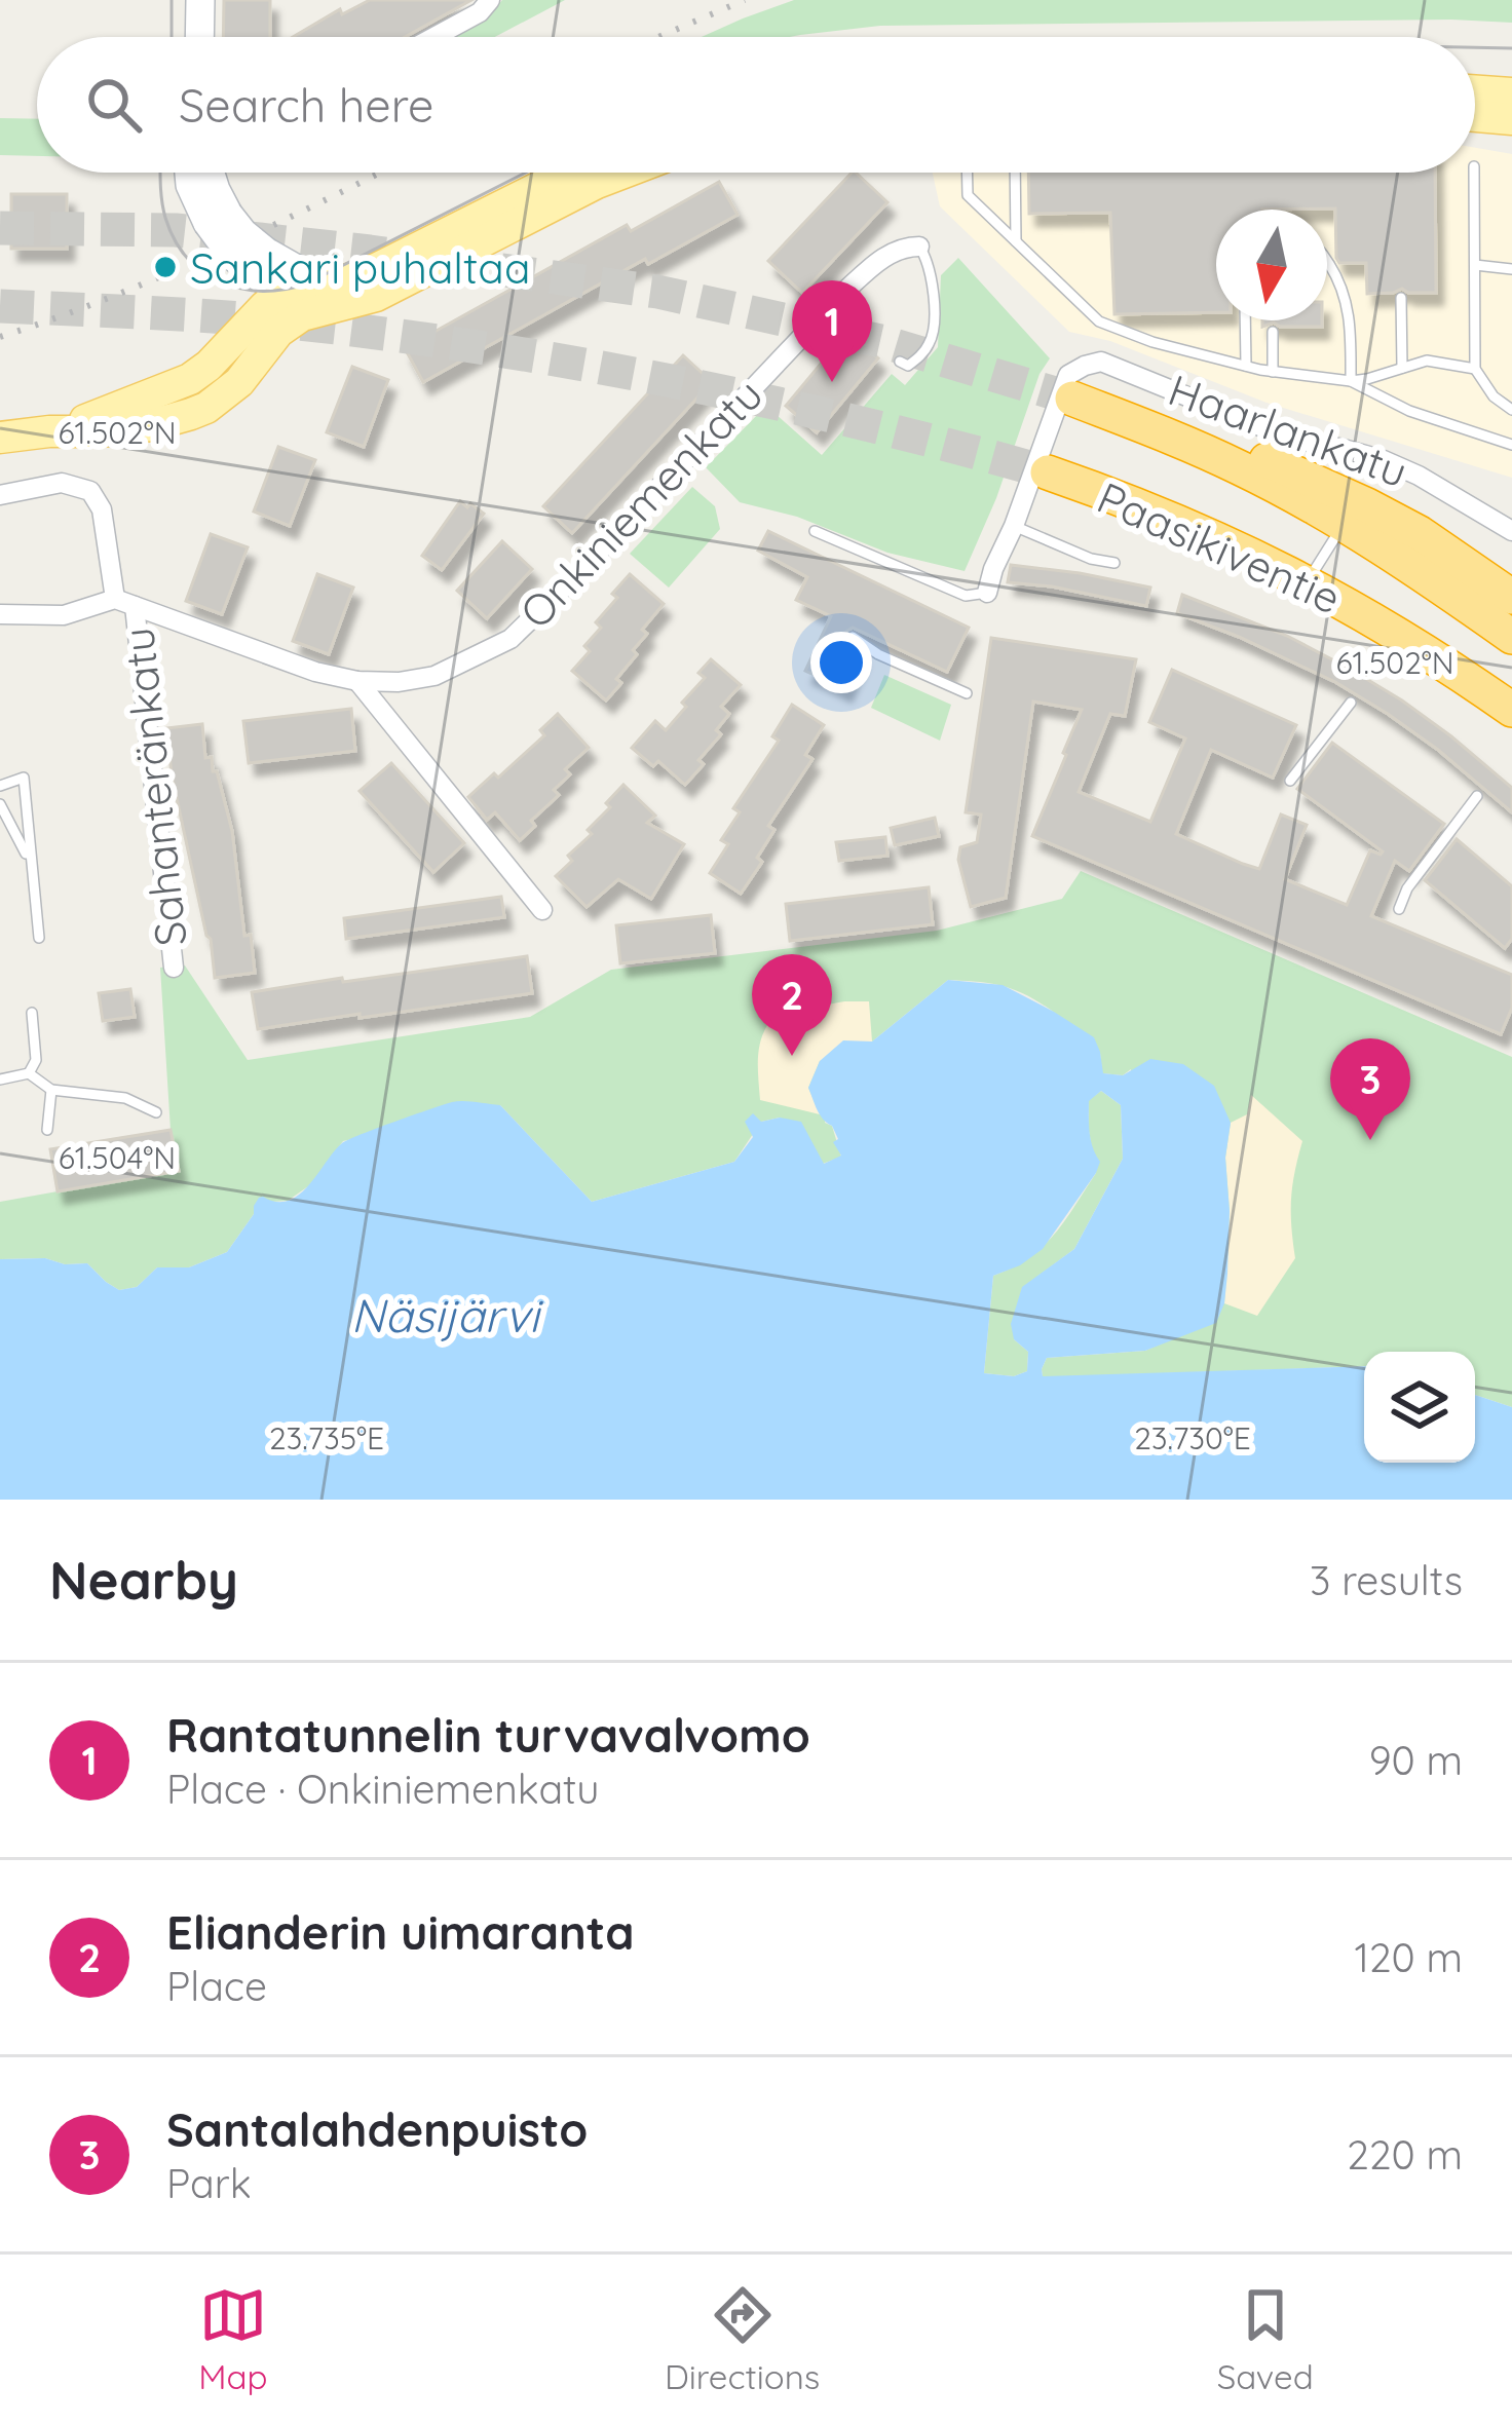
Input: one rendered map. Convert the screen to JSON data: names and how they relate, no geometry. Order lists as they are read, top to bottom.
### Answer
{
  "streets": {
    "highway": ["Paasikiventie"],
    "street": ["Haarlankatu", "Onkiniemenkatu", "Sahanteränkatu"]
  },
  "crossings": [
    ["Onkiniemenkatu", "Sahanteränkatu"]
  ],
  "water": ["Näsijärvi"],
  "places": ["Sankari puhaltaa"],
  "north": "bottom",
  "page": {
    "search": "Search here",
    "pins": ["1", "2", "3"],
    "heading": ["Nearby", "3 results"],
    "list": [
      {
        "mark": "1",
        "name": "Rantatunnelin turvavalvomo",
        "note": "Place · Onkiniemenkatu",
        "value": "90 m"
      },
      {
        "mark": "2",
        "name": "Elianderin uimaranta",
        "note": "Place",
        "value": "120 m"
      },
      {
        "mark": "3",
        "name": "Santalahdenpuisto",
        "note": "Park",
        "value": "220 m"
      }
    ],
    "nav": ["Map", "Directions", "Saved"]
  },
  "coordinates": [
    "61.502°N",
    "61.504°N",
    "23.735°E",
    "23.730°E"
  ]
}
